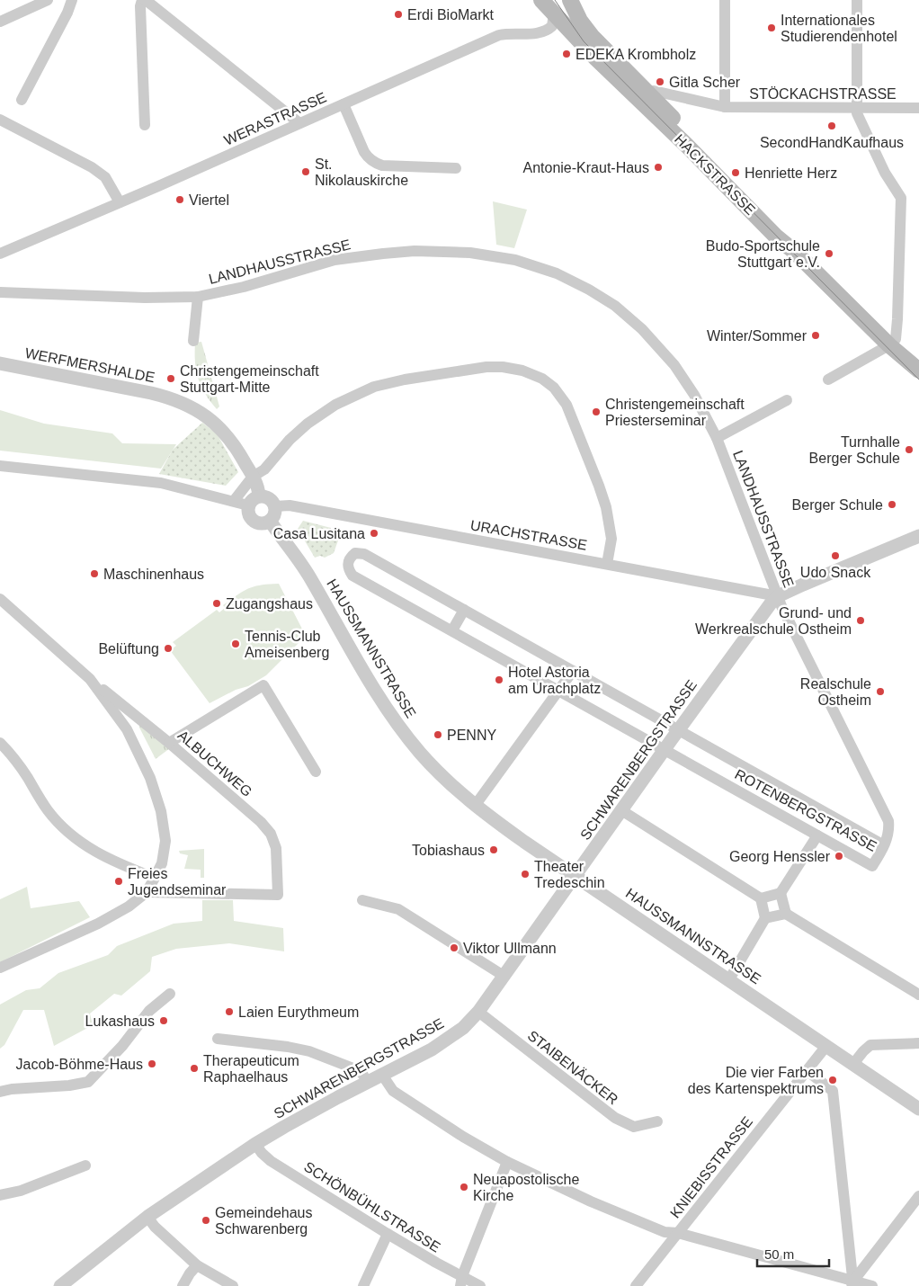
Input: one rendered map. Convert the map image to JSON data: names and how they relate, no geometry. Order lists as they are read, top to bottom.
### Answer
{
  "streets": {
    "main road": ["HACKSTRASSE"],
    "street": [
      "STÖCKACHSTRASSE",
      "WERASTRASSE",
      "LANDHAUSSTRASSE",
      "WERFMERSHALDE",
      "URACHSTRASSE",
      "HAUSSMANNSTRASSE",
      "SCHWARENBERGSTRASSE",
      "ALBUCHWEG",
      "ROTENBERGSTRASSE",
      "STAIBENÄCKER",
      "KNIEBISSTRASSE",
      "SCHÖNBÜHLSTRASSE"
    ]
  },
  "crossings": [
    ["STÖCKACHSTRASSE", "HACKSTRASSE"],
    ["LANDHAUSSTRASSE", "URACHSTRASSE"],
    ["LANDHAUSSTRASSE", "SCHWARENBERGSTRASSE"],
    ["LANDHAUSSTRASSE", "ROTENBERGSTRASSE"],
    ["WERFMERSHALDE", "URACHSTRASSE"],
    ["WERFMERSHALDE", "HAUSSMANNSTRASSE"],
    ["URACHSTRASSE", "HAUSSMANNSTRASSE"],
    ["URACHSTRASSE", "SCHWARENBERGSTRASSE"],
    ["HAUSSMANNSTRASSE", "SCHWARENBERGSTRASSE"],
    ["HAUSSMANNSTRASSE", "KNIEBISSTRASSE"],
    ["SCHWARENBERGSTRASSE", "ROTENBERGSTRASSE"],
    ["SCHWARENBERGSTRASSE", "STAIBENÄCKER"],
    ["SCHWARENBERGSTRASSE", "SCHÖNBÜHLSTRASSE"]
  ],
  "places": [
    "Erdi BioMarkt",
    "Internationales Studierendenhotel",
    "EDEKA Krombholz",
    "Gitla Scher",
    "SecondHandKaufhaus",
    "Antonie-Kraut-Haus",
    "St. Nikolauskirche",
    "Henriette Herz",
    "Viertel",
    "Budo-Sportschule Stuttgart e.V.",
    "Winter/Sommer",
    "Christengemeinschaft Stuttgart-Mitte",
    "Christengemeinschaft Priesterseminar",
    "Turnhalle Berger Schule",
    "Berger Schule",
    "Casa Lusitana",
    "Udo Snack",
    "Maschinenhaus",
    "Zugangshaus",
    "Grund- und Werkrealschule Ostheim",
    "Tennis-Club Ameisenberg",
    "Belüftung",
    "Hotel Astoria am Urachplatz",
    "Realschule Ostheim",
    "PENNY",
    "Tobiashaus",
    "Georg Henssler",
    "Theater Tredeschin",
    "Freies Jugendseminar",
    "Viktor Ullmann",
    "Laien Eurythmeum",
    "Lukashaus",
    "Jacob-Böhme-Haus",
    "Therapeuticum Raphaelhaus",
    "Die vier Farben des Kartenspektrums",
    "Neuapostolische Kirche",
    "Gemeindehaus Schwarenberg"
  ],
  "scale_bar": "50 m"
}
